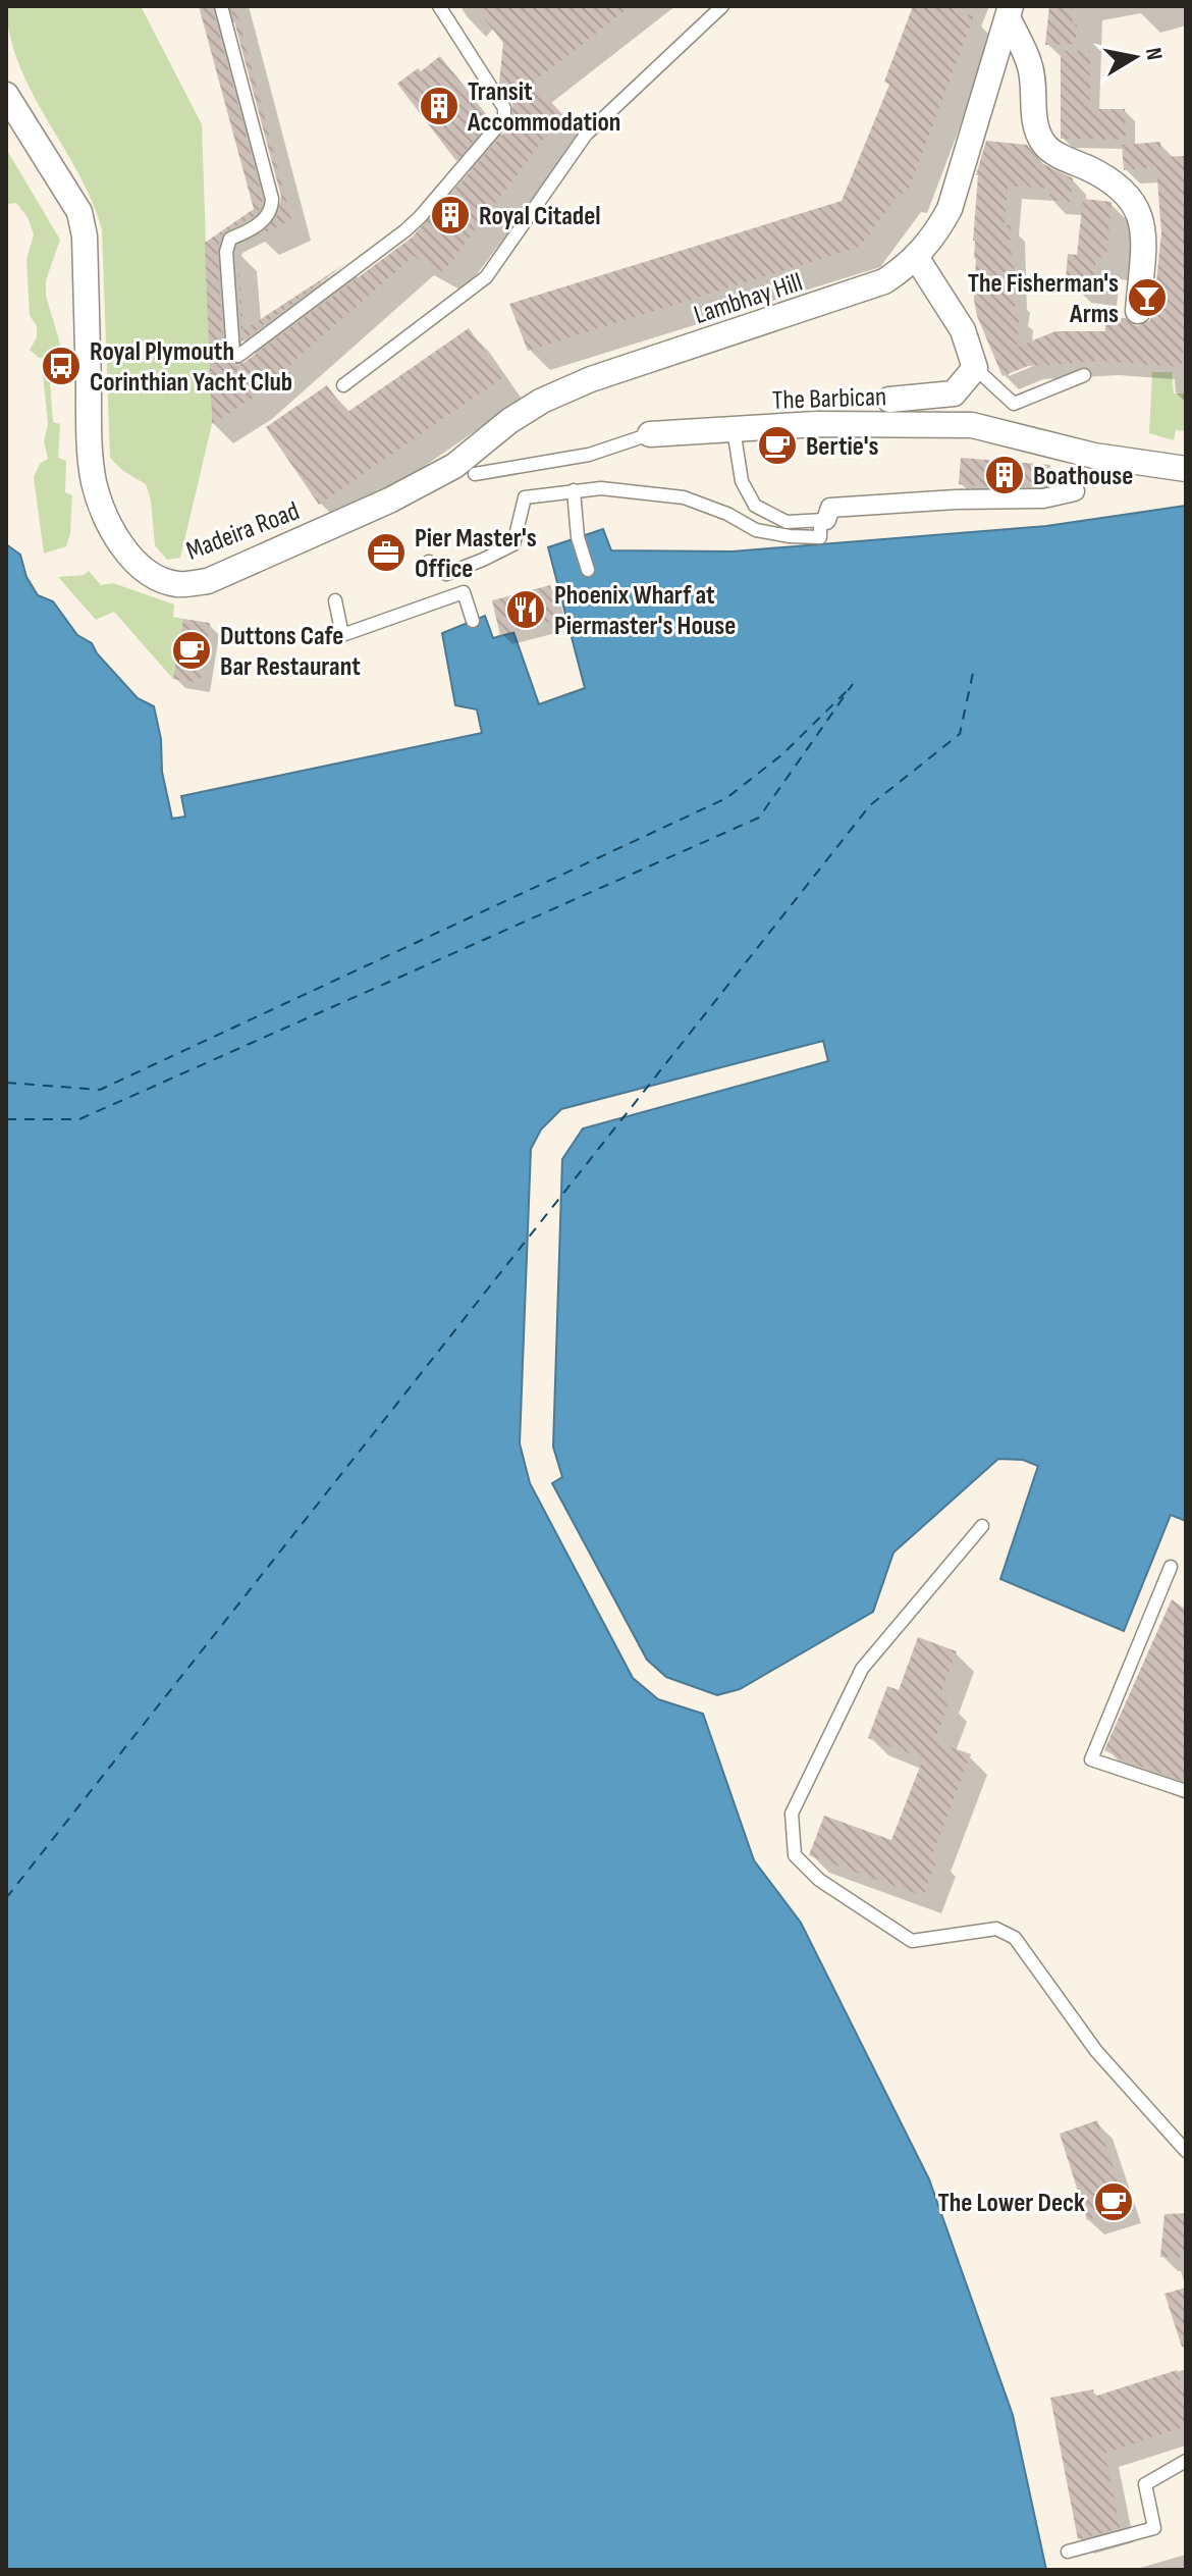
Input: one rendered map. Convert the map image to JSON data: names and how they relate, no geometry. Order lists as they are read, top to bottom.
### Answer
{
  "streets": {
    "street": ["Lambhay Hill", "The Barbican", "Madeira Road"]
  },
  "crossings": [
    ["Lambhay Hill", "Madeira Road"]
  ],
  "places": {
    "building": ["Transit Accommodation", "Royal Citadel", "Boathouse"],
    "bar": ["The Fisherman's Arms"],
    "bus stop": ["Royal Plymouth Corinthian Yacht Club"],
    "cafe": ["Bertie's", "Duttons Cafe Bar Restaurant", "The Lower Deck"],
    "office": ["Pier Master's Office"],
    "restaurant": ["Phoenix Wharf at Piermaster's House"]
  },
  "north": "right"
}
